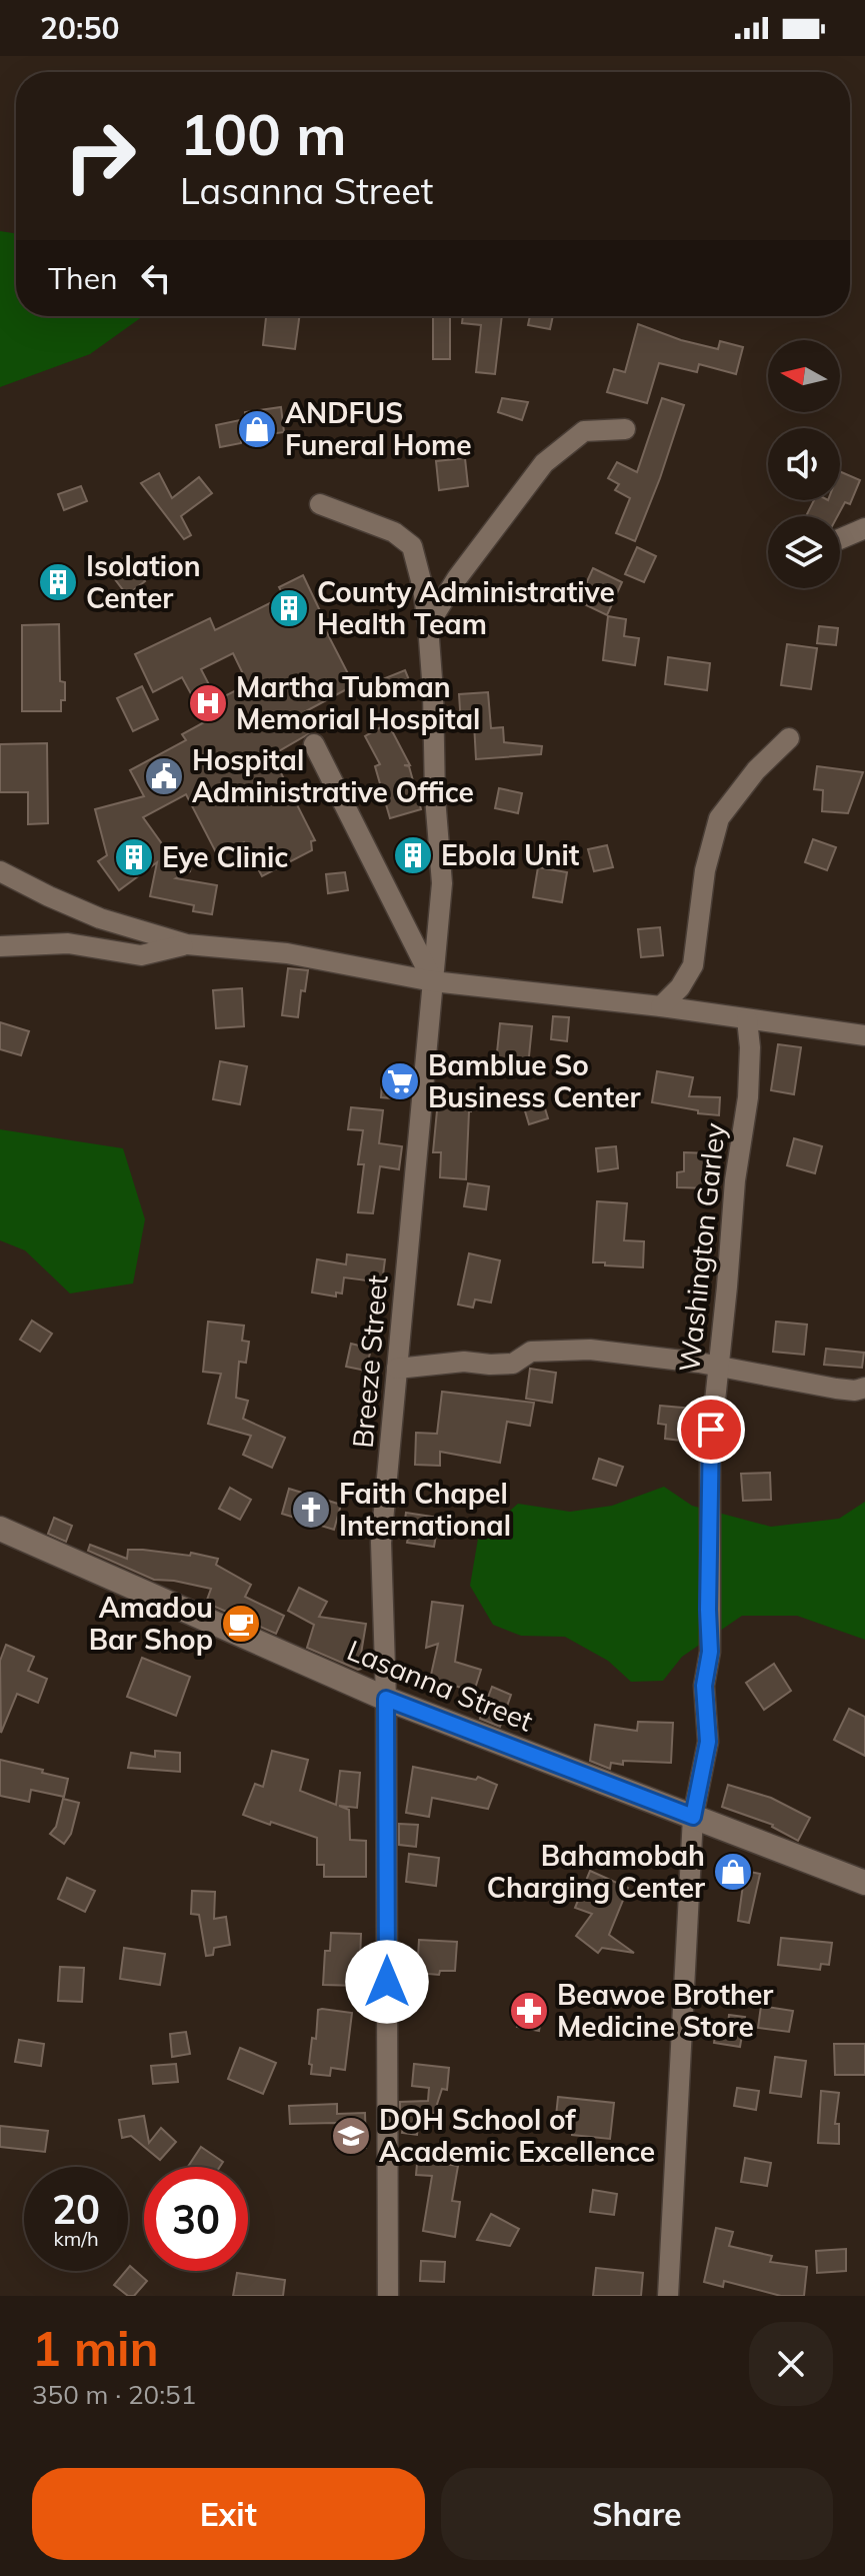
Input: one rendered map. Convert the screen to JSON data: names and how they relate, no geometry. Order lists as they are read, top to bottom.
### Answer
{
  "streets": {
    "street": ["Washington Garley", "Breeze Street", "Lasanna Street"]
  },
  "crossings": [
    ["Washington Garley", "Lasanna Street"],
    ["Breeze Street", "Lasanna Street"]
  ],
  "places": {
    "shop": ["ANDFUS Funeral Home", "Bahamobah Charging Center"],
    "building": [
      "Isolation Center",
      "County Administrative Health Team",
      "Ebola Unit",
      "Eye Clinic"
    ],
    "hospital": ["Martha Tubman Memorial Hospital"],
    "public building": ["Hospital Administrative Office"],
    "supermarket": ["Bamblue So Business Center"],
    "church": ["Faith Chapel International"],
    "cafe": ["Amadou Bar Shop"],
    "pharmacy": ["Beawoe Brother Medicine Store"],
    "school or university": ["DOH School of Academic Excellence"]
  },
  "north": "left",
  "page": {
    "status": "20:50",
    "turn": ["100 m", "Lasanna Street"],
    "then": "Then",
    "speed": "20 km/h",
    "limit": "30",
    "heading": ["1 min", "350 m · 20:51"],
    "buttons": ["Exit", "Share"]
  }
}
